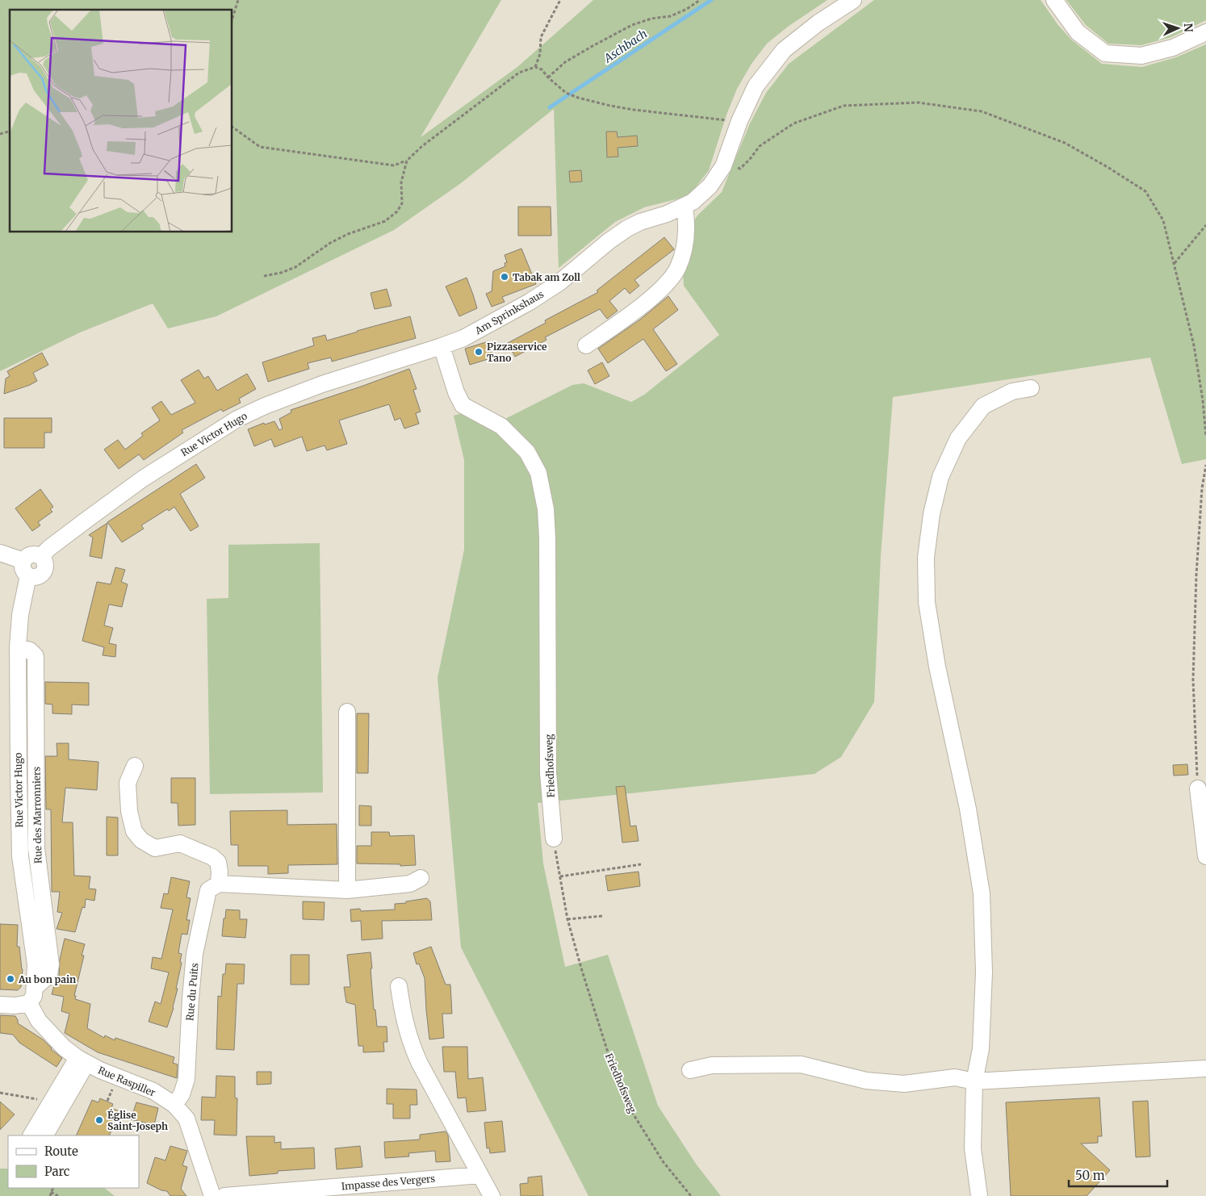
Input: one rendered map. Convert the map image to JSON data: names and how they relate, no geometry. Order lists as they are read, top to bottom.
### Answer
{
  "streets": {
    "street": [
      "Am Sprinkshaus",
      "Rue Victor Hugo",
      "Friedhofsweg",
      "Rue des Marronniers",
      "Rue du Puits",
      "Rue Raspiller",
      "Impasse des Vergers"
    ]
  },
  "crossings": [
    ["Am Sprinkshaus", "Rue Victor Hugo"],
    ["Am Sprinkshaus", "Friedhofsweg"],
    ["Rue Victor Hugo", "Rue des Marronniers"],
    ["Rue des Marronniers", "Rue Raspiller"],
    ["Rue du Puits", "Rue Raspiller"]
  ],
  "water": ["Aschbach"],
  "places": [
    "Tabak am Zoll",
    "Pizzaservice Tano",
    "Au bon pain",
    "Église Saint-Joseph"
  ],
  "legend": ["Route", "Parc"],
  "scale_bar": "50 m",
  "north": "right"
}
